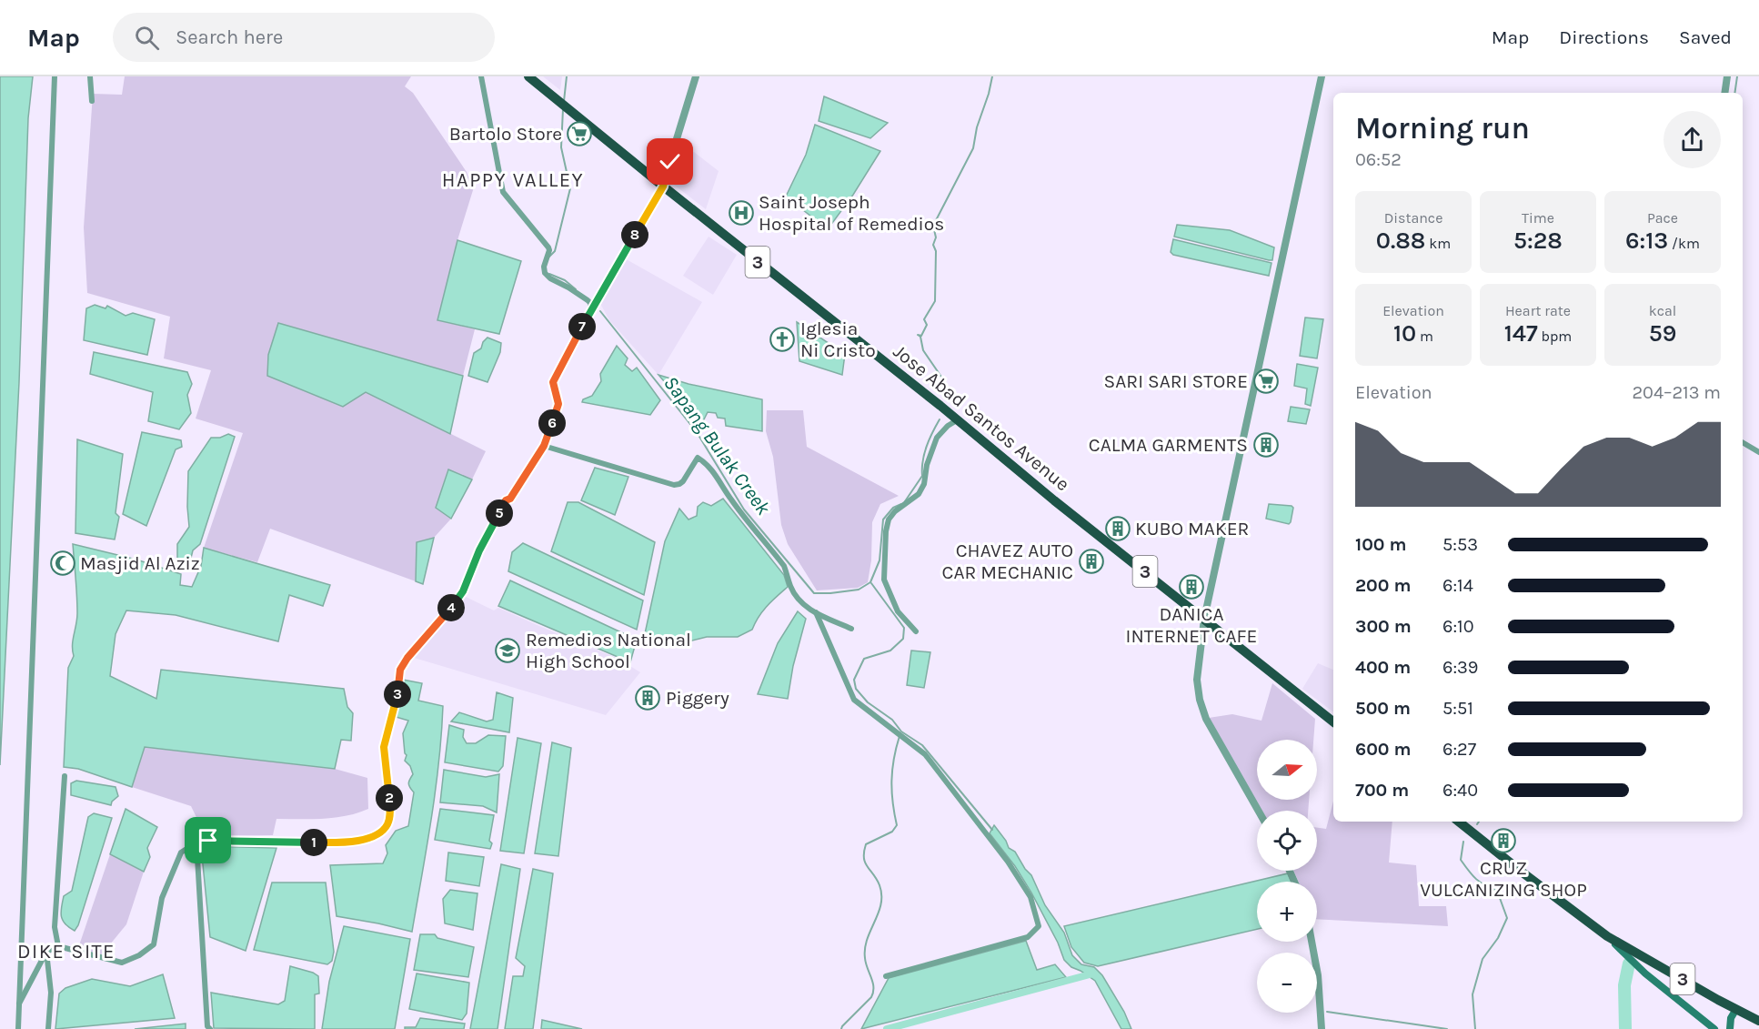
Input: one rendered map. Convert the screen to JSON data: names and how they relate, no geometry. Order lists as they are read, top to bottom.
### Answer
{
  "streets": {
    "highway": ["3", "Jose Abad Santos Avenue"]
  },
  "districts": ["HAPPY VALLEY", "DIKE SITE"],
  "water": ["Sapang Bulak Creek"],
  "places": {
    "supermarket": ["Bartolo Store", "SARI SARI STORE"],
    "hospital": ["Saint Joseph Hospital of Remedios"],
    "church": ["Iglesia Ni Cristo"],
    "building": [
      "CALMA GARMENTS",
      "KUBO MAKER",
      "CHAVEZ AUTO CAR MECHANIC",
      "DANICA INTERNET CAFE",
      "Piggery",
      "CRUZ VULCANIZING SHOP"
    ],
    "mosque": ["Masjid Al Aziz"],
    "school or university": ["Remedios National High School"]
  },
  "north": "right",
  "page": {
    "header": "Map",
    "search": "Search here",
    "nav": ["Map", "Directions", "Saved"],
    "heading": ["Morning run", "06:52"],
    "stats": [
      ["Distance", "0.88 km"],
      ["Time", "5:28"],
      ["Pace", "6:13 /km"],
      ["Elevation", "10 m"],
      ["Heart rate", "147 bpm"],
      ["kcal", "59"]
    ],
    "pins": [
      "8",
      "7",
      "6",
      "5",
      "4",
      "3",
      "2",
      "1"
    ],
    "chart": ["Elevation", "204–213 m"],
    "list": [
      {
        "name": "100 m",
        "note": "5:53"
      },
      {
        "name": "200 m",
        "note": "6:14"
      },
      {
        "name": "300 m",
        "note": "6:10"
      },
      {
        "name": "400 m",
        "note": "6:39"
      },
      {
        "name": "500 m",
        "note": "5:51"
      },
      {
        "name": "600 m",
        "note": "6:27"
      },
      {
        "name": "700 m",
        "note": "6:40"
      }
    ],
    "map_buttons": ["+", "−"]
  }
}
